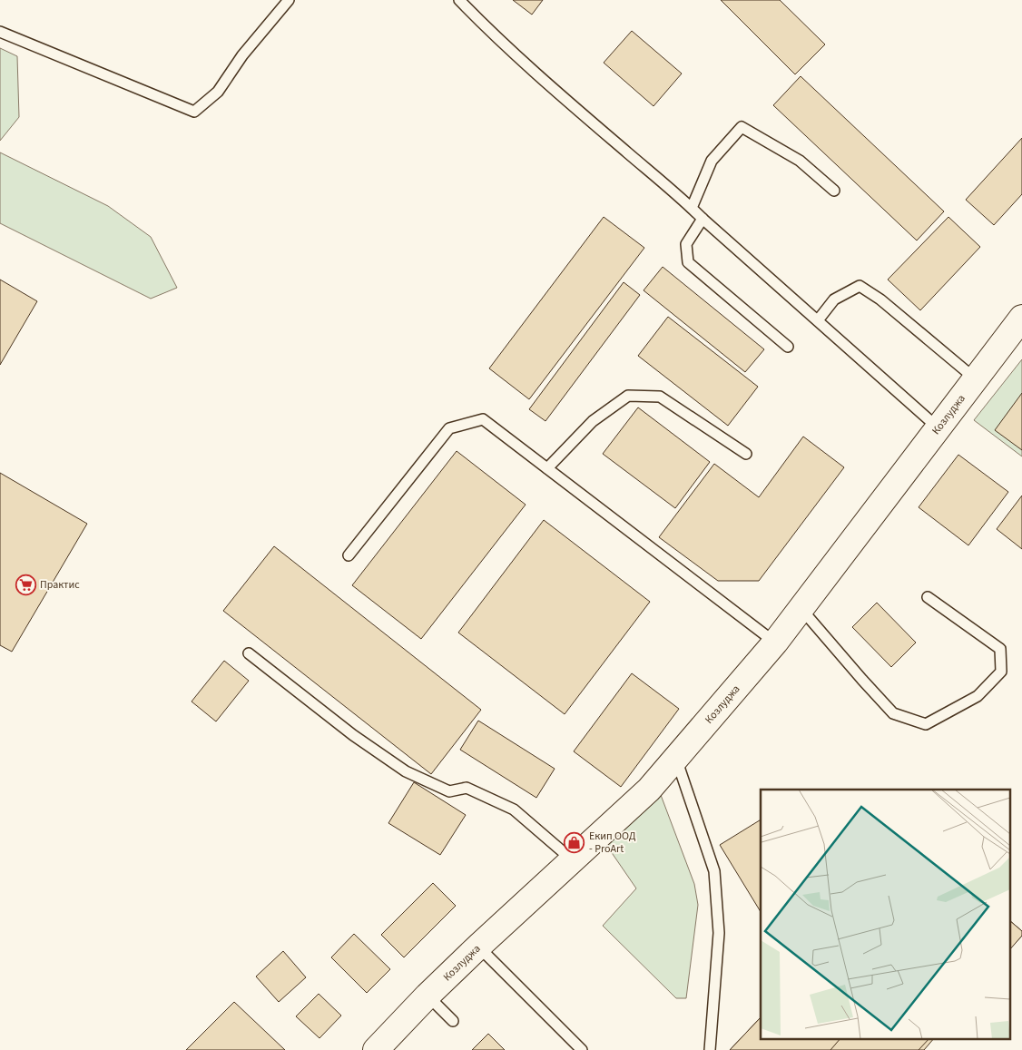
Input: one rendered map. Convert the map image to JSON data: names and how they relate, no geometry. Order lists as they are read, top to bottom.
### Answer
{
  "streets": {
    "main road": ["Козлуджа"]
  },
  "places": {
    "supermarket": ["Практис"],
    "shop": ["Екип ООД - ProArt"]
  }
}
